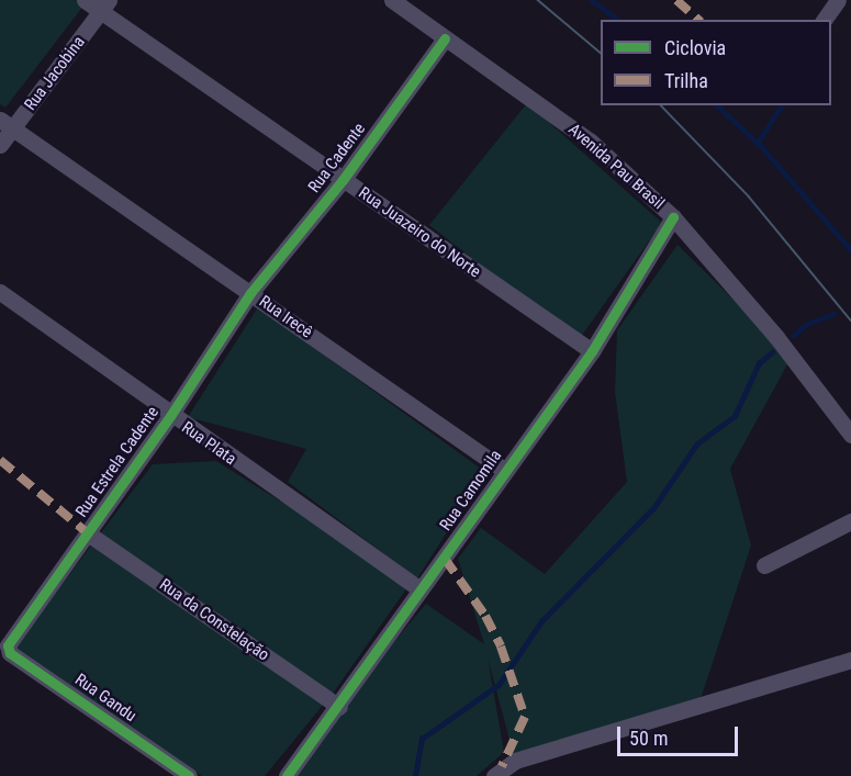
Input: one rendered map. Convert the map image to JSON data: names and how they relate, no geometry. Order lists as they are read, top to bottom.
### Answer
{
  "streets": {
    "street": [
      "Rua Jacobina",
      "Rua Cadente",
      "Avenida Pau Brasil",
      "Rua Juazeiro do Norte",
      "Rua Irecê",
      "Rua Plata",
      "Rua Estrela Cadente",
      "Rua Camomila",
      "Rua da Constelação",
      "Rua Gandu"
    ]
  },
  "crossings": [
    ["Rua Jacobina", "Rua Juazeiro do Norte"],
    ["Rua Jacobina", "Rua Irecê"],
    ["Rua Cadente", "Avenida Pau Brasil"],
    ["Rua Cadente", "Rua Juazeiro do Norte"],
    ["Rua Cadente", "Rua Irecê"],
    ["Rua Cadente", "Rua Estrela Cadente"],
    ["Avenida Pau Brasil", "Rua Camomila"],
    ["Rua Juazeiro do Norte", "Rua Camomila"],
    ["Rua Irecê", "Rua Estrela Cadente"],
    ["Rua Irecê", "Rua Camomila"],
    ["Rua Plata", "Rua Estrela Cadente"],
    ["Rua Plata", "Rua Camomila"],
    ["Rua Estrela Cadente", "Rua da Constelação"],
    ["Rua Estrela Cadente", "Rua Gandu"],
    ["Rua Camomila", "Rua da Constelação"]
  ],
  "legend": ["Ciclovia", "Trilha"],
  "scale_bar": "50 m"
}
